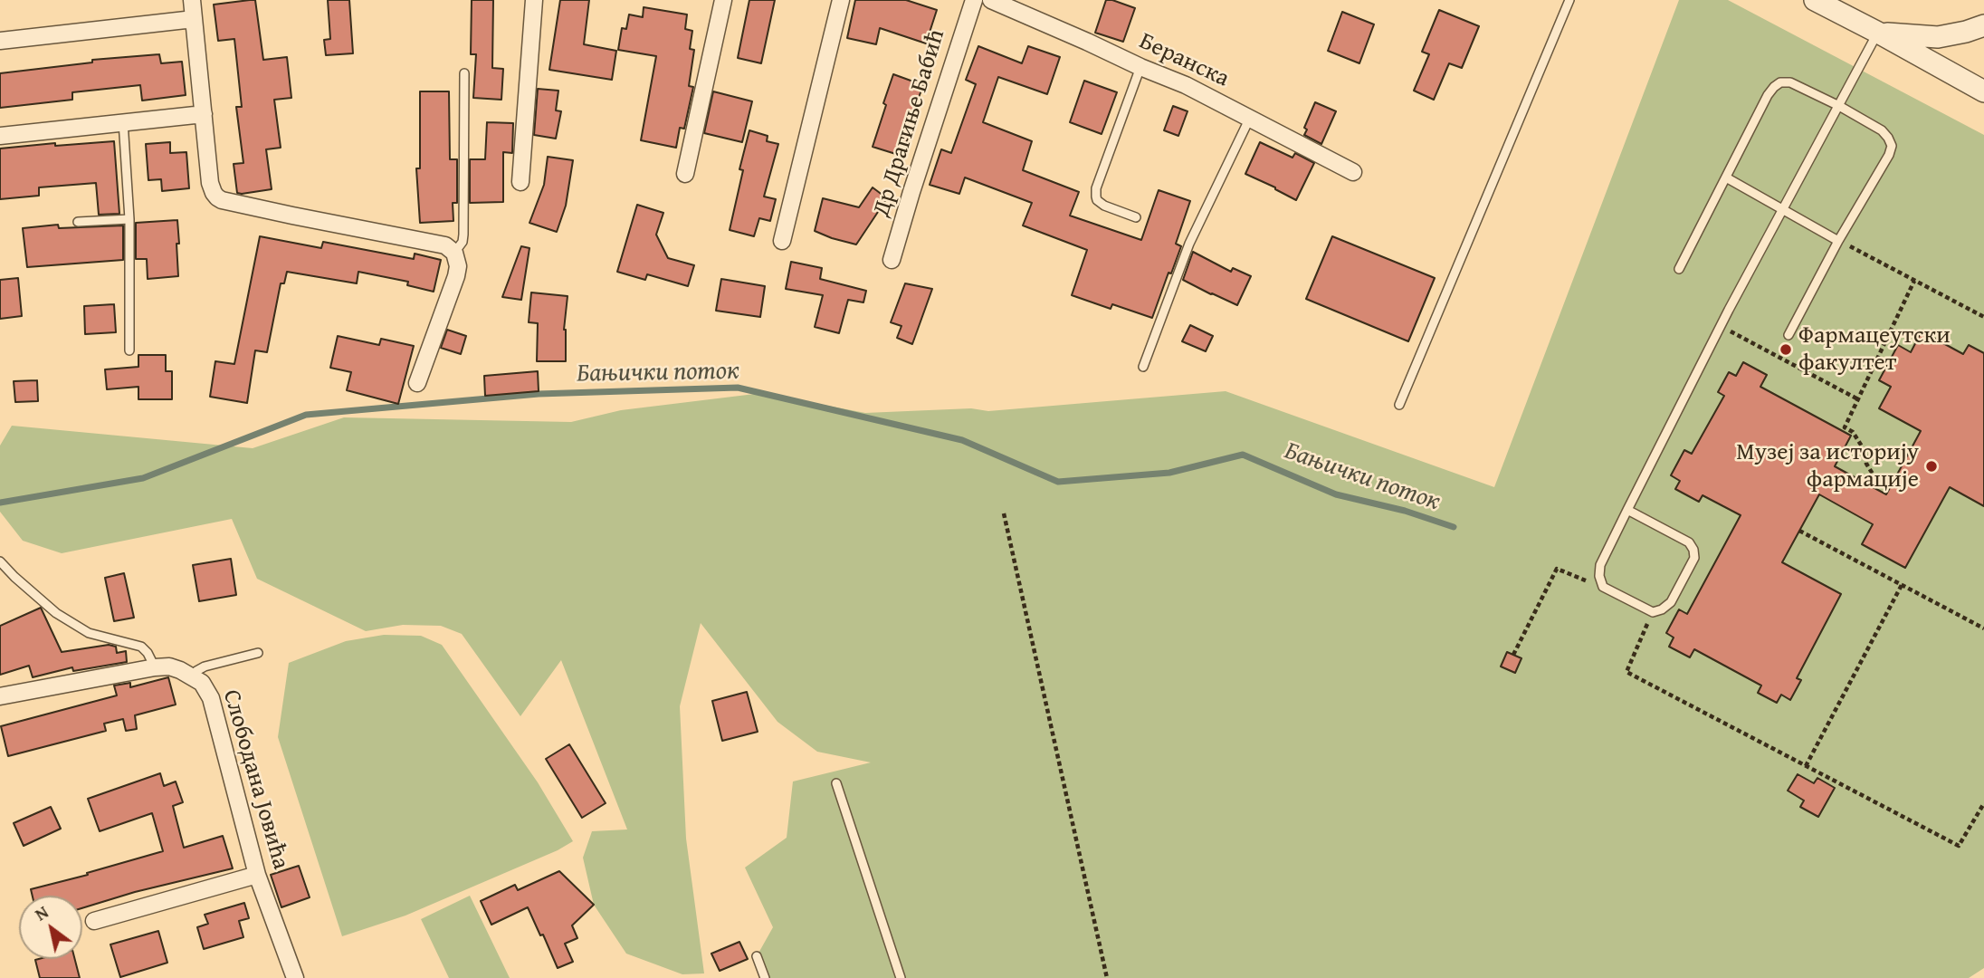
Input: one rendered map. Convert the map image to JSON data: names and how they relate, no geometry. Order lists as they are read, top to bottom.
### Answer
{
  "streets": {
    "street": ["Беранска", "Др Драгиње Бабић", "Слободана Јовића"]
  },
  "water": ["Бањички поток"],
  "places": ["Фармацеутски факултет", "Музеј за историју фармације"],
  "north": "top left"
}
